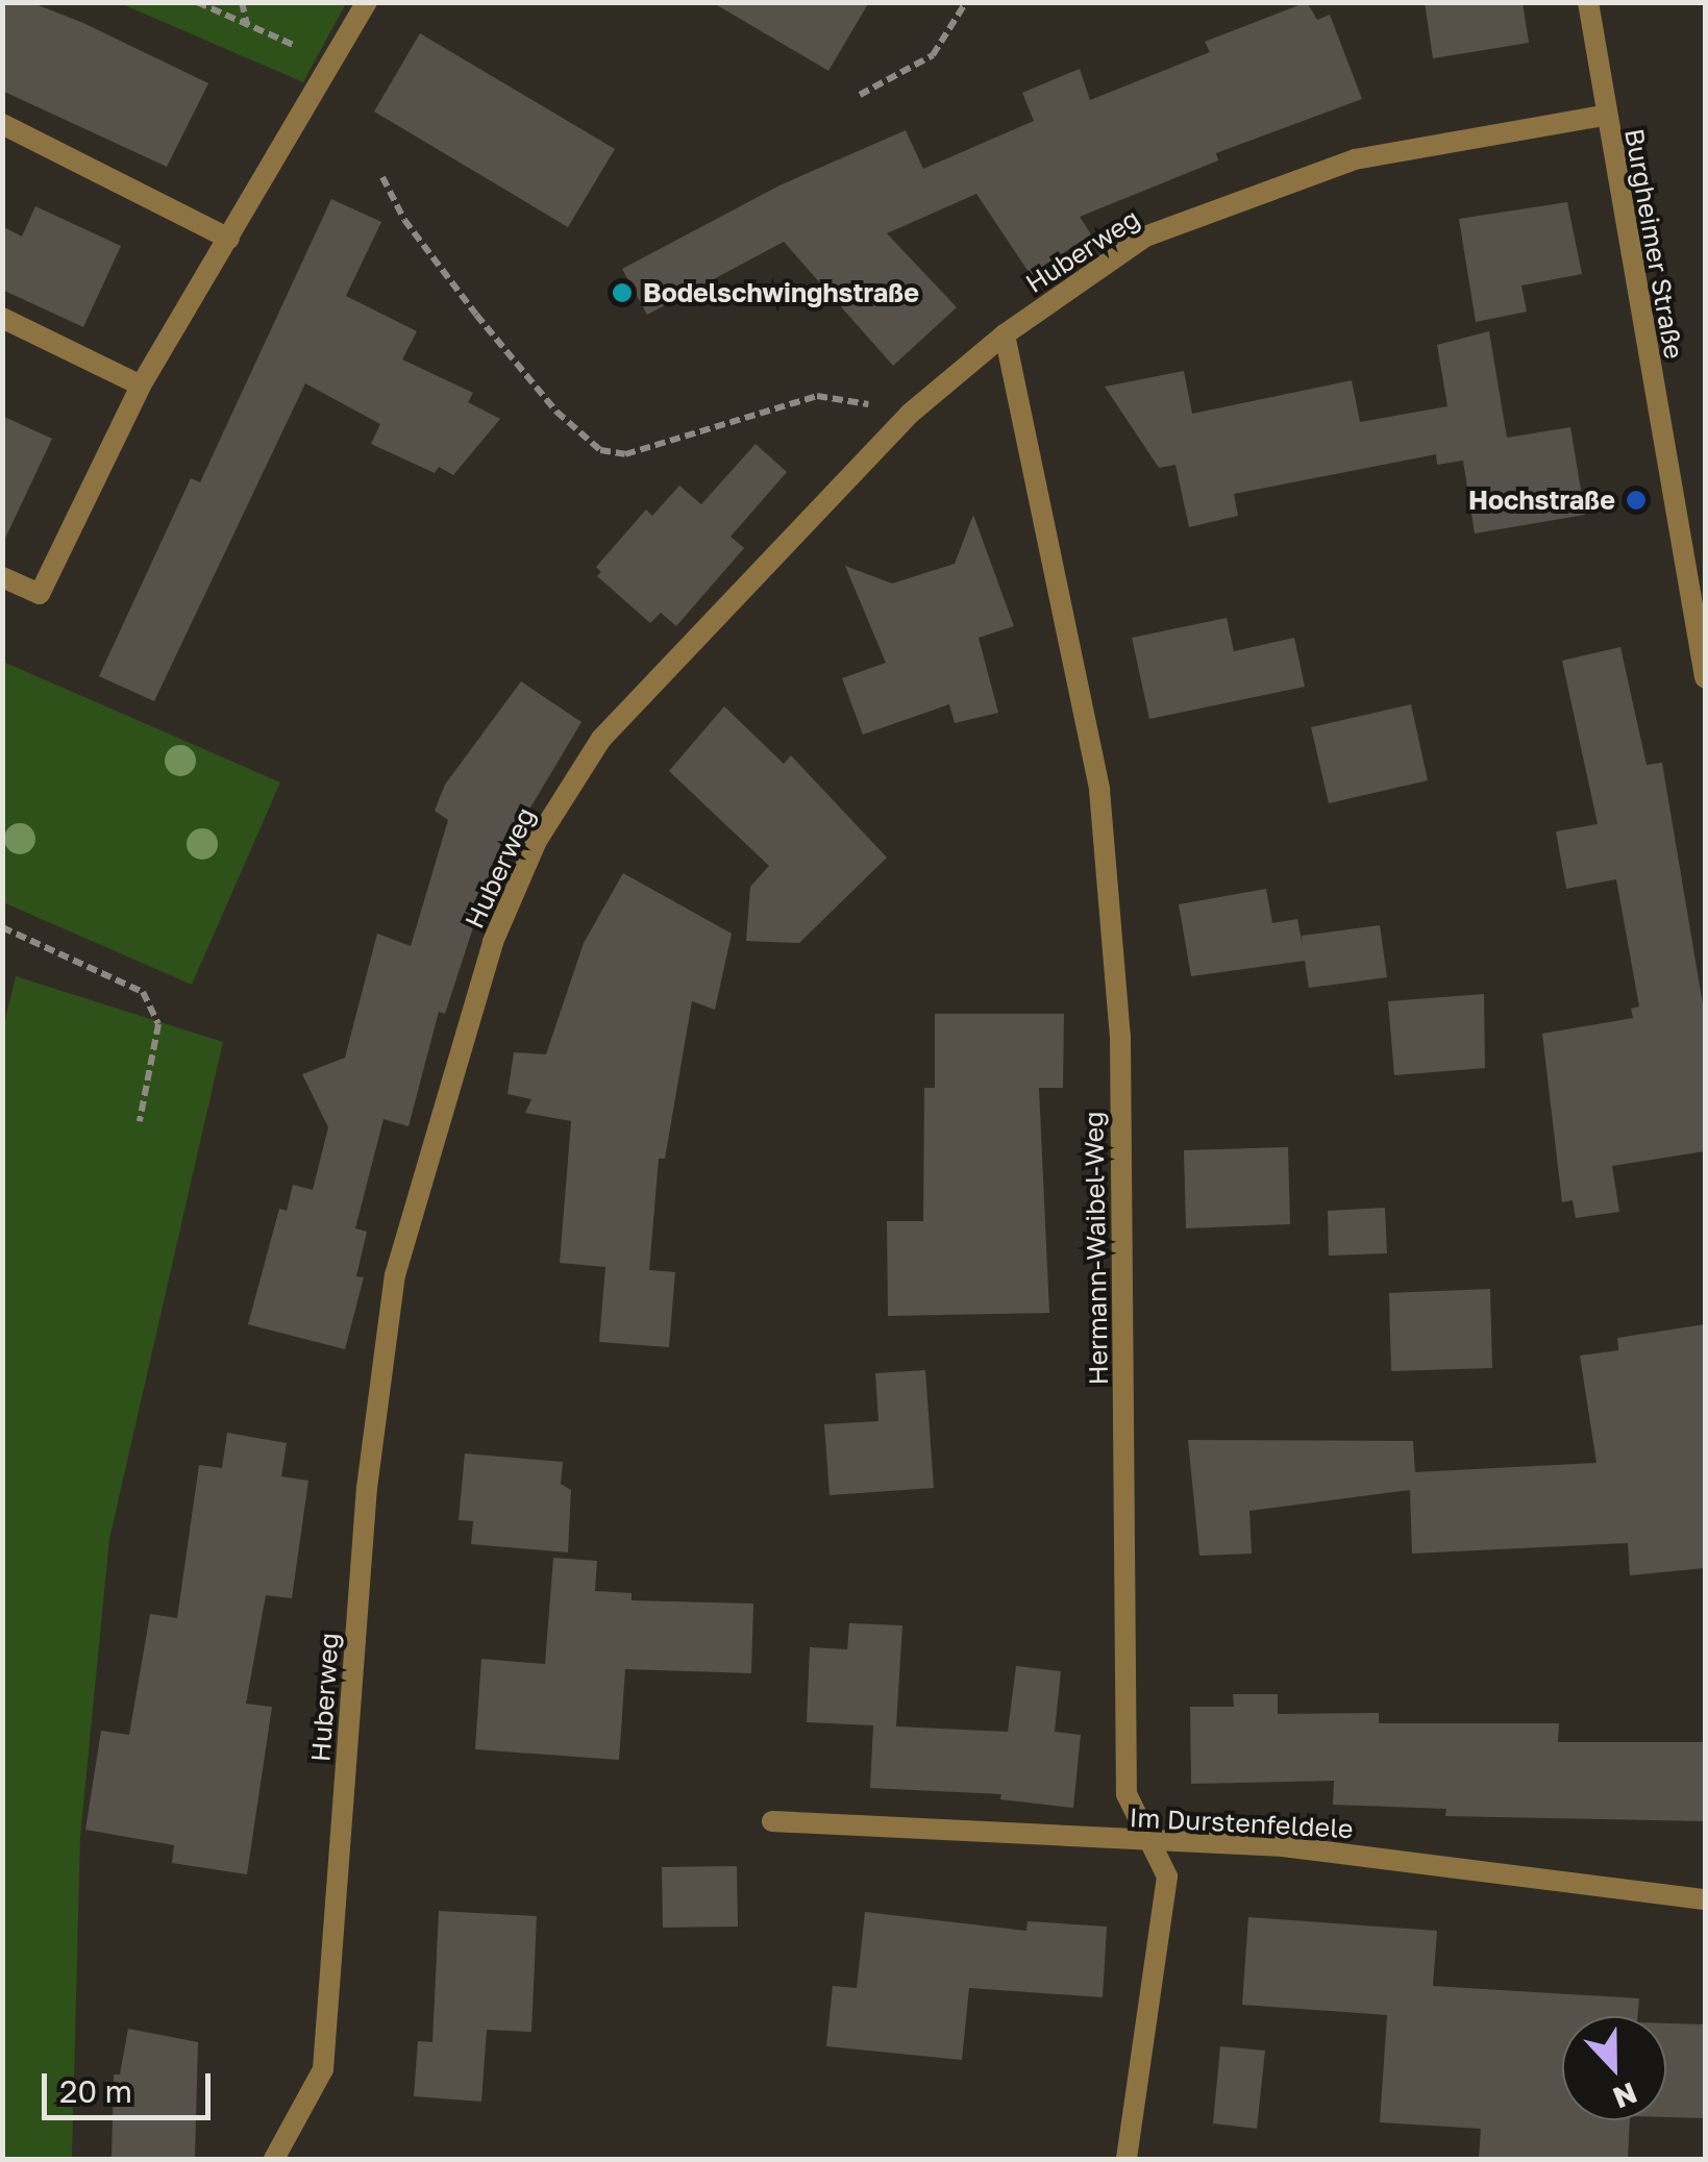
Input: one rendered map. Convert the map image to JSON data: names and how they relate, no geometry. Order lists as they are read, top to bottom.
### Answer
{
  "streets": {
    "street": [
      "Burgheimer Straße",
      "Huberweg",
      "Hermann-Waibel-Weg",
      "Im Durstenfeldele"
    ]
  },
  "crossings": [
    ["Burgheimer Straße", "Huberweg"],
    ["Huberweg", "Hermann-Waibel-Weg"],
    ["Hermann-Waibel-Weg", "Im Durstenfeldele"]
  ],
  "places": ["Bodelschwinghstraße", "Hochstraße"],
  "scale_bar": "20 m",
  "north": "bottom"
}
